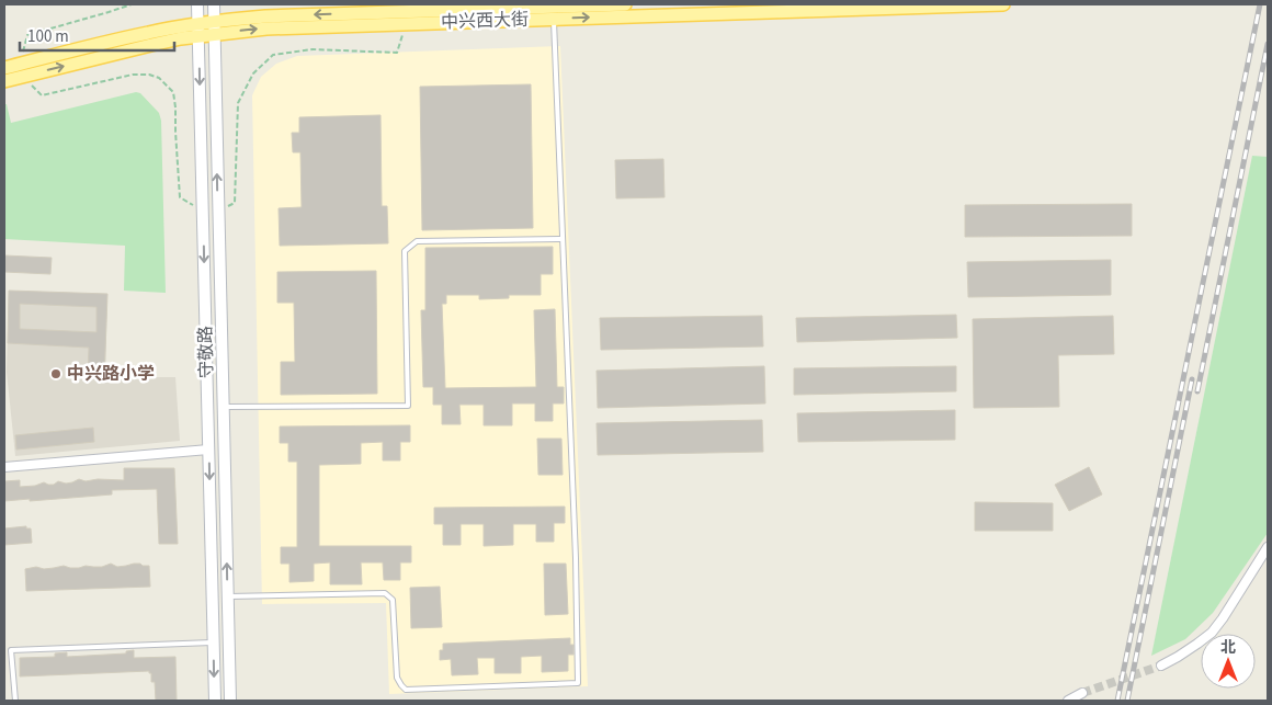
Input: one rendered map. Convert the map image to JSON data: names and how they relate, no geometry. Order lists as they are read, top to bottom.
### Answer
{
  "streets": {
    "main road": ["中兴西大街", "守敬路"]
  },
  "crossings": [
    ["中兴西大街", "守敬路"]
  ],
  "places": ["中兴路小学"],
  "scale_bar": "100 m",
  "north": "top"
}
